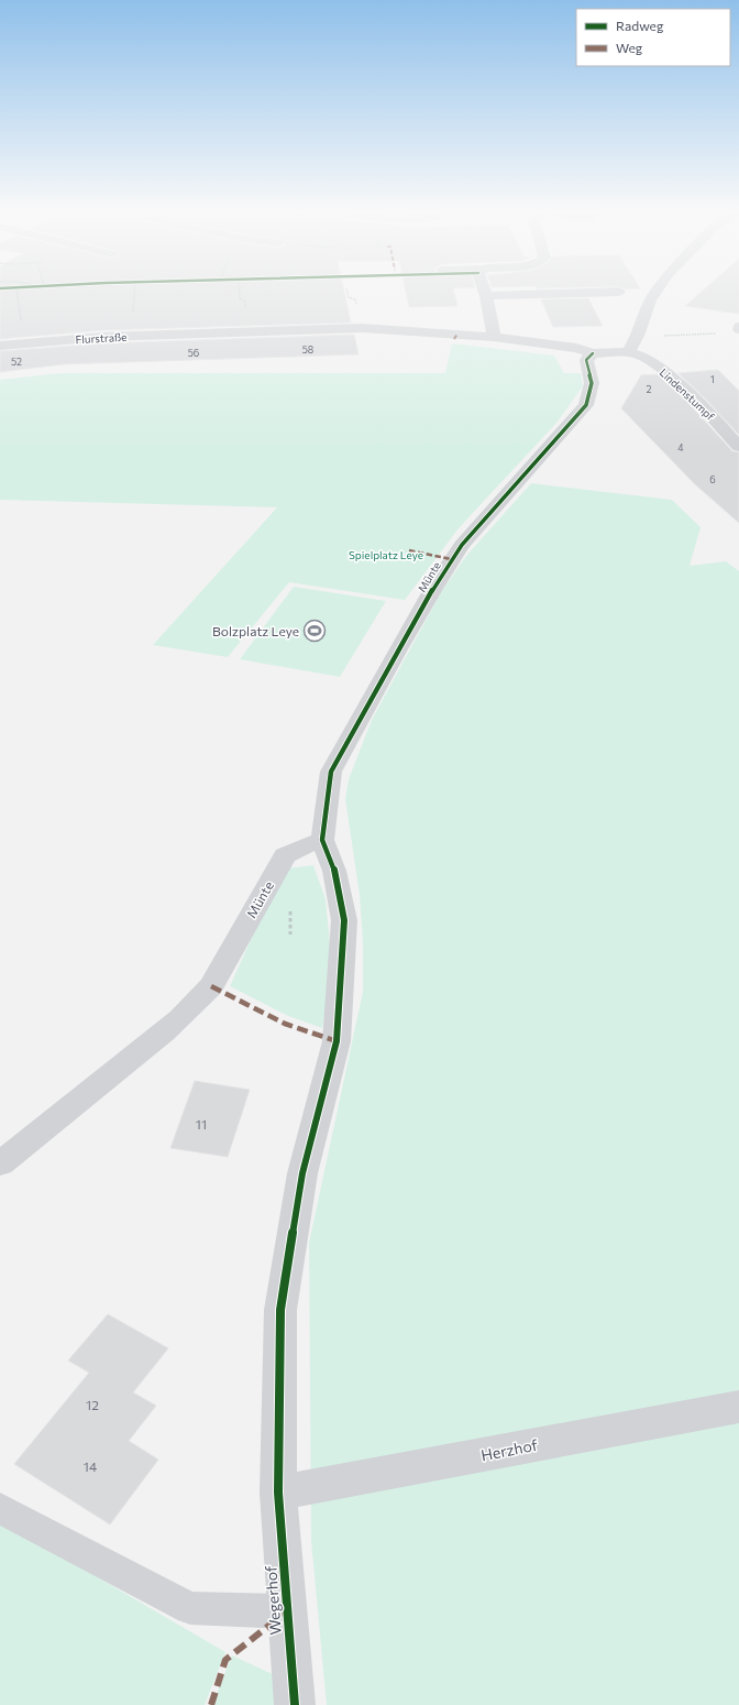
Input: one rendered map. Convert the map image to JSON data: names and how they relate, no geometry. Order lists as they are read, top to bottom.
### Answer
{
  "streets": {
    "street": [
      "Flurstraße",
      "Lindenstumpf",
      "Münte",
      "Herzhof",
      "Wegerhof"
    ]
  },
  "crossings": [
    ["Flurstraße", "Lindenstumpf"],
    ["Flurstraße", "Münte"],
    ["Münte", "Wegerhof"],
    ["Herzhof", "Wegerhof"]
  ],
  "parks": ["Spielplatz Leye"],
  "places": {
    "sports": ["Bolzplatz Leye"]
  },
  "house_numbers": [
    "58",
    "56",
    "52",
    "1",
    "2",
    "4",
    "6",
    "11",
    "12",
    "14"
  ],
  "legend": ["Radweg", "Weg"]
}
